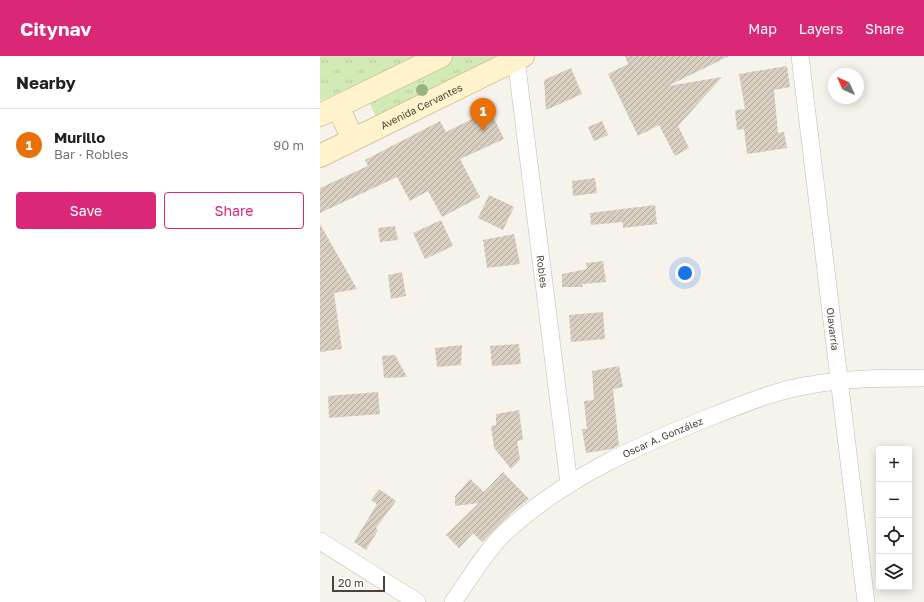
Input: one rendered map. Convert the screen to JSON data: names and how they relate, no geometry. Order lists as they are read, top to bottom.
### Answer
{
  "streets": {
    "street": [
      "Avenida Cervantes",
      "Robles",
      "Olavarría",
      "Oscar A. González"
    ]
  },
  "crossings": [
    ["Avenida Cervantes", "Robles"],
    ["Robles", "Oscar A. González"],
    ["Olavarría", "Oscar A. González"]
  ],
  "scale_bar": "20 m",
  "north": "top left",
  "page": {
    "header": "Citynav",
    "nav": ["Map", "Layers", "Share"],
    "heading": "Nearby",
    "pins": "1",
    "list": [
      {
        "mark": "1",
        "name": "Murillo",
        "note": "Bar · Robles",
        "value": "90 m"
      }
    ],
    "buttons": ["Save", "Share"],
    "map_buttons": ["+", "−"],
    "scale": "20 m"
  }
}
